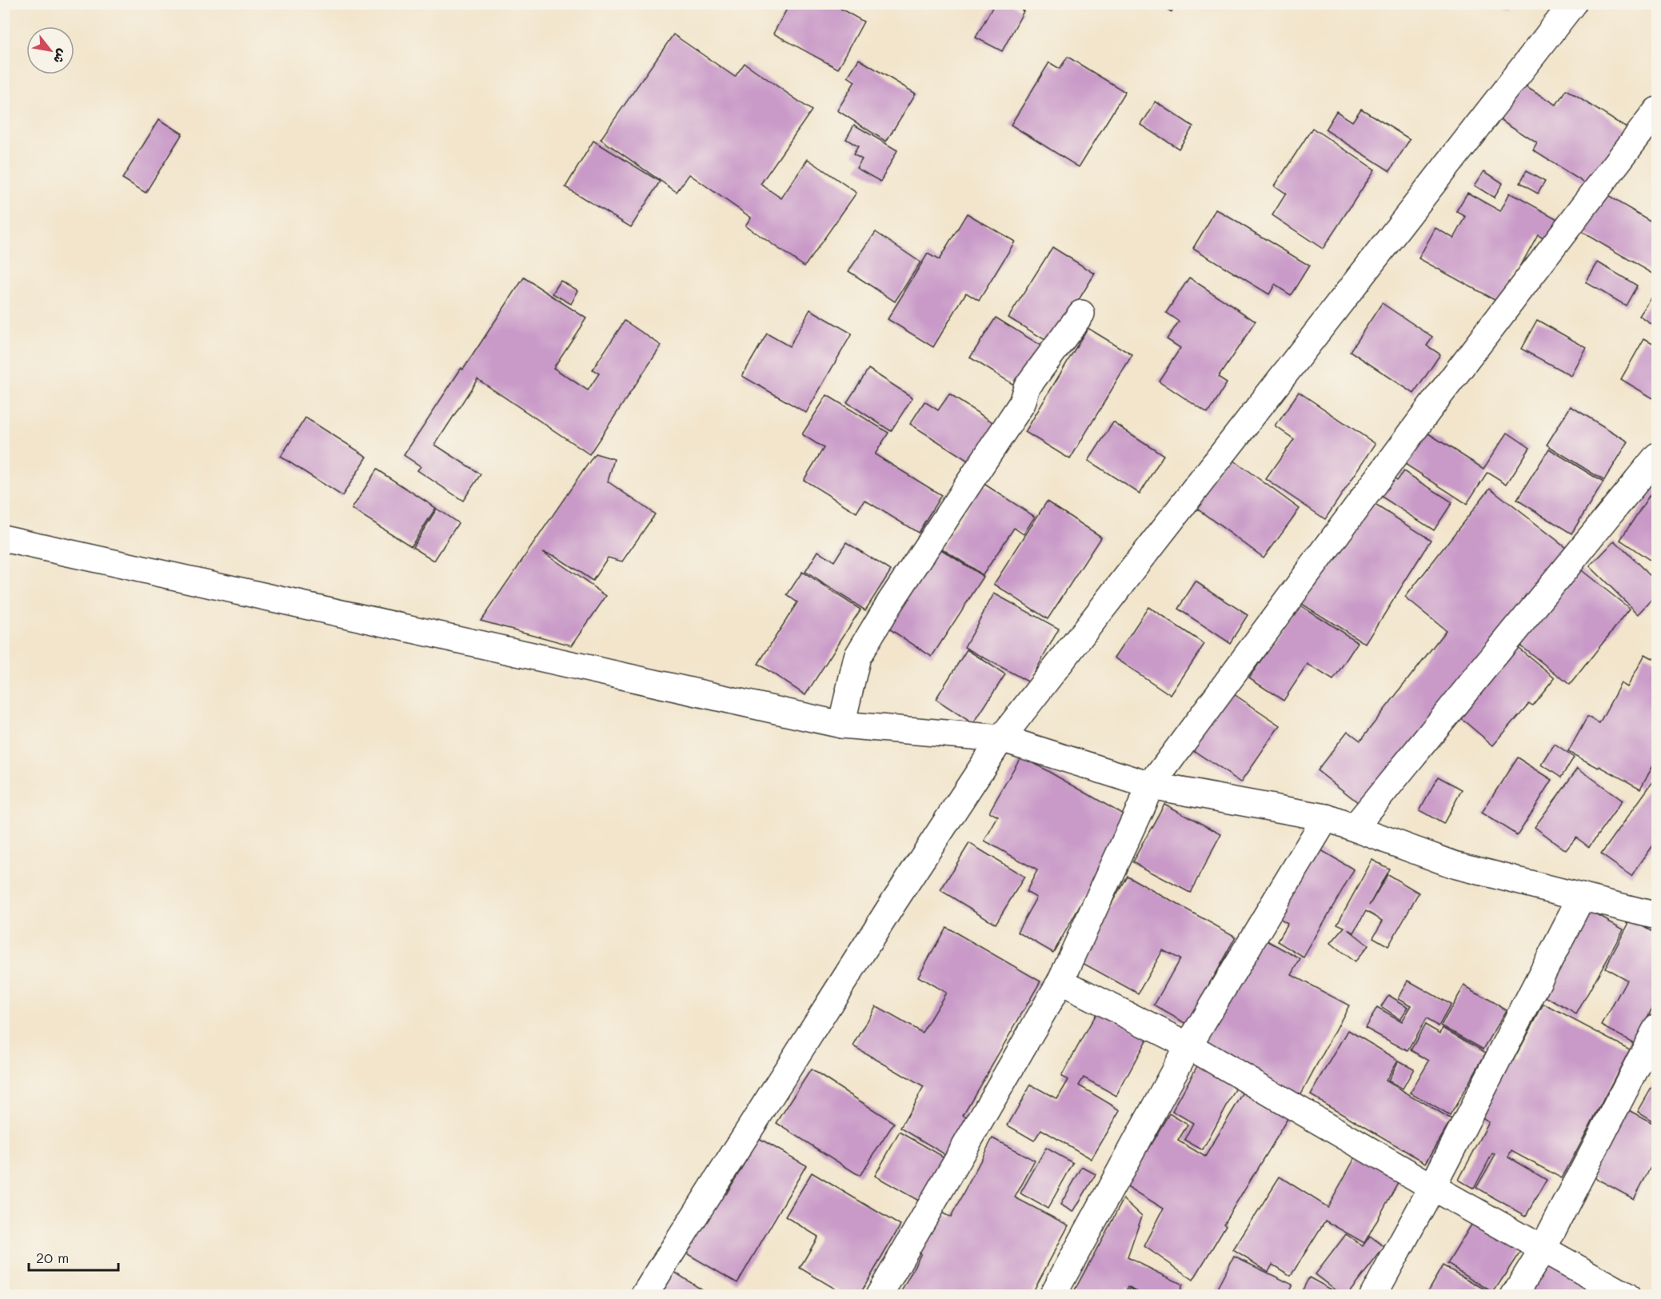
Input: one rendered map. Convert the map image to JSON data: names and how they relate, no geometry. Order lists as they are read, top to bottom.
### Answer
{
  "scale_bar": "20 m",
  "north": "bottom right"
}
